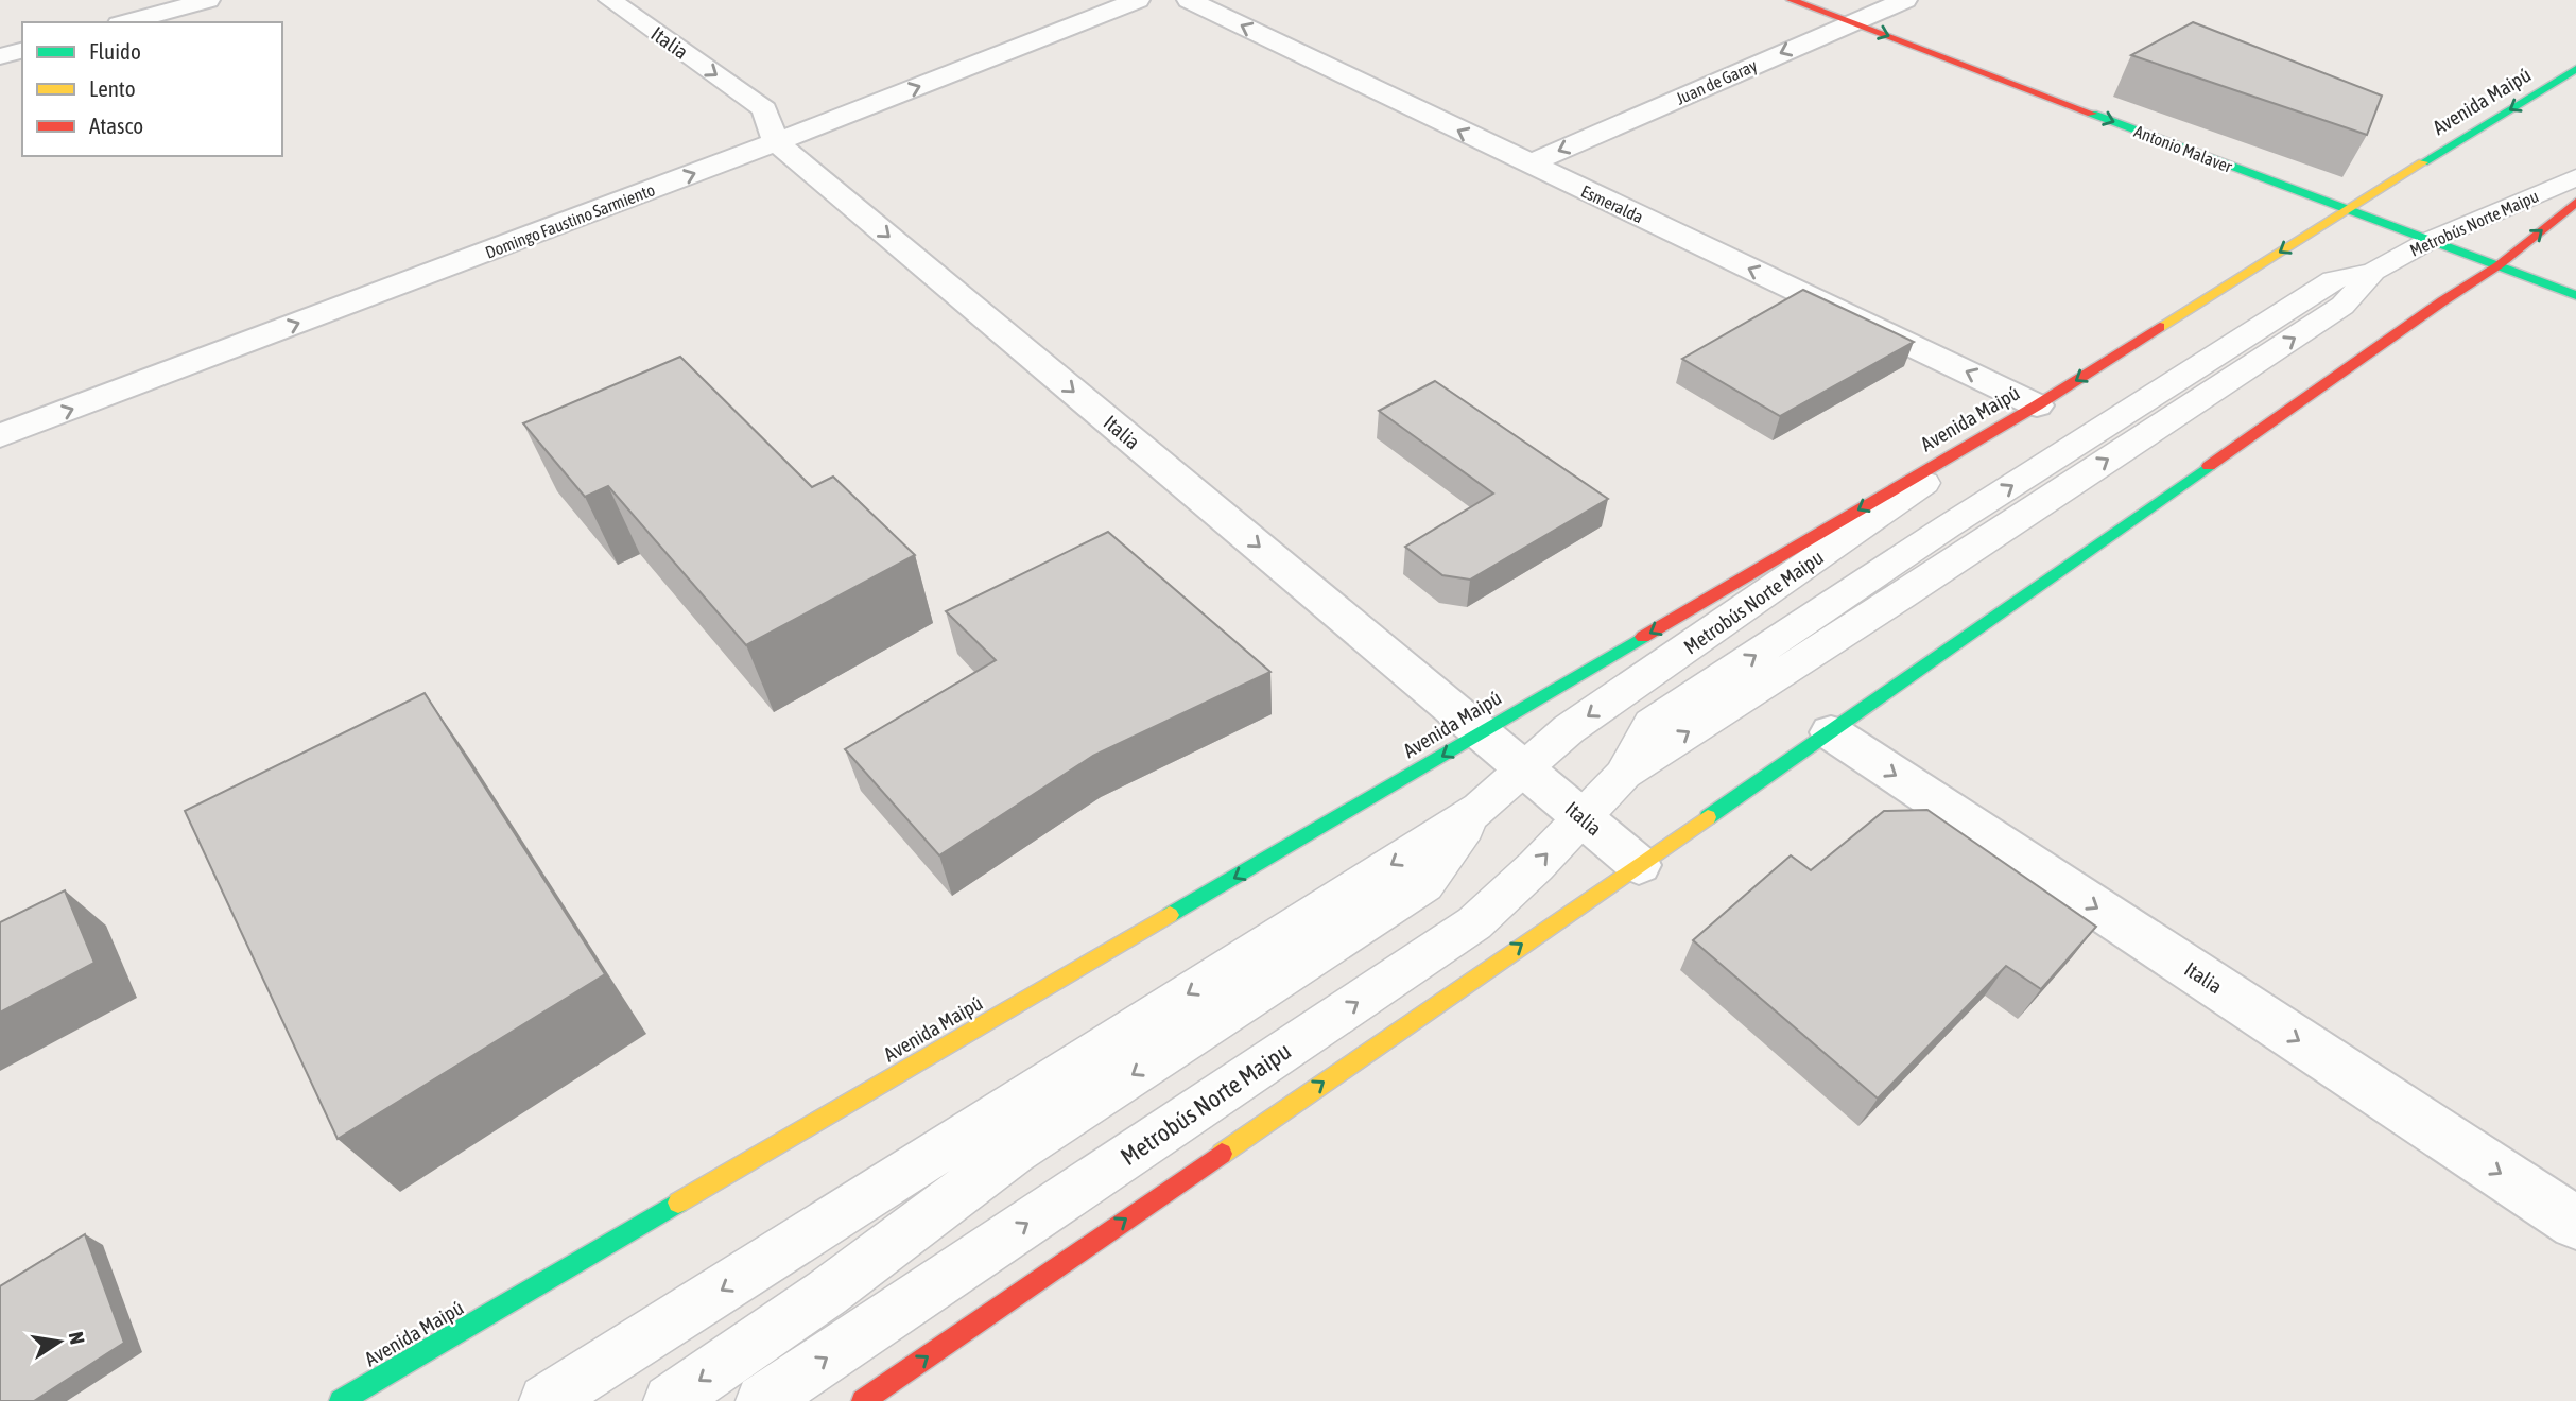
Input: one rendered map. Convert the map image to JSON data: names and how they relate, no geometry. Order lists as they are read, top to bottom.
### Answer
{
  "streets": {
    "main road": ["Avenida Maipú", "Antonio Malaver"],
    "street": [
      "Italia",
      "Juan de Garay",
      "Esmeralda",
      "Domingo Faustino Sarmiento"
    ],
    "lane": ["Metrobús Norte Maipu"]
  },
  "crossings": [
    ["Italia", "Avenida Maipú"],
    ["Italia", "Domingo Faustino Sarmiento"],
    ["Italia", "Metrobús Norte Maipu"],
    ["Juan de Garay", "Antonio Malaver"],
    ["Juan de Garay", "Esmeralda"],
    ["Avenida Maipú", "Antonio Malaver"],
    ["Avenida Maipú", "Esmeralda"],
    ["Avenida Maipú", "Metrobús Norte Maipu"],
    ["Antonio Malaver", "Metrobús Norte Maipu"],
    ["Esmeralda", "Metrobús Norte Maipu"]
  ],
  "one_way": [
    "Italia",
    "Juan de Garay",
    "Avenida Maipú",
    "Antonio Malaver",
    "Esmeralda",
    "Domingo Faustino Sarmiento"
  ],
  "legend": ["Fluido", "Lento", "Atasco"],
  "north": "right"
}
